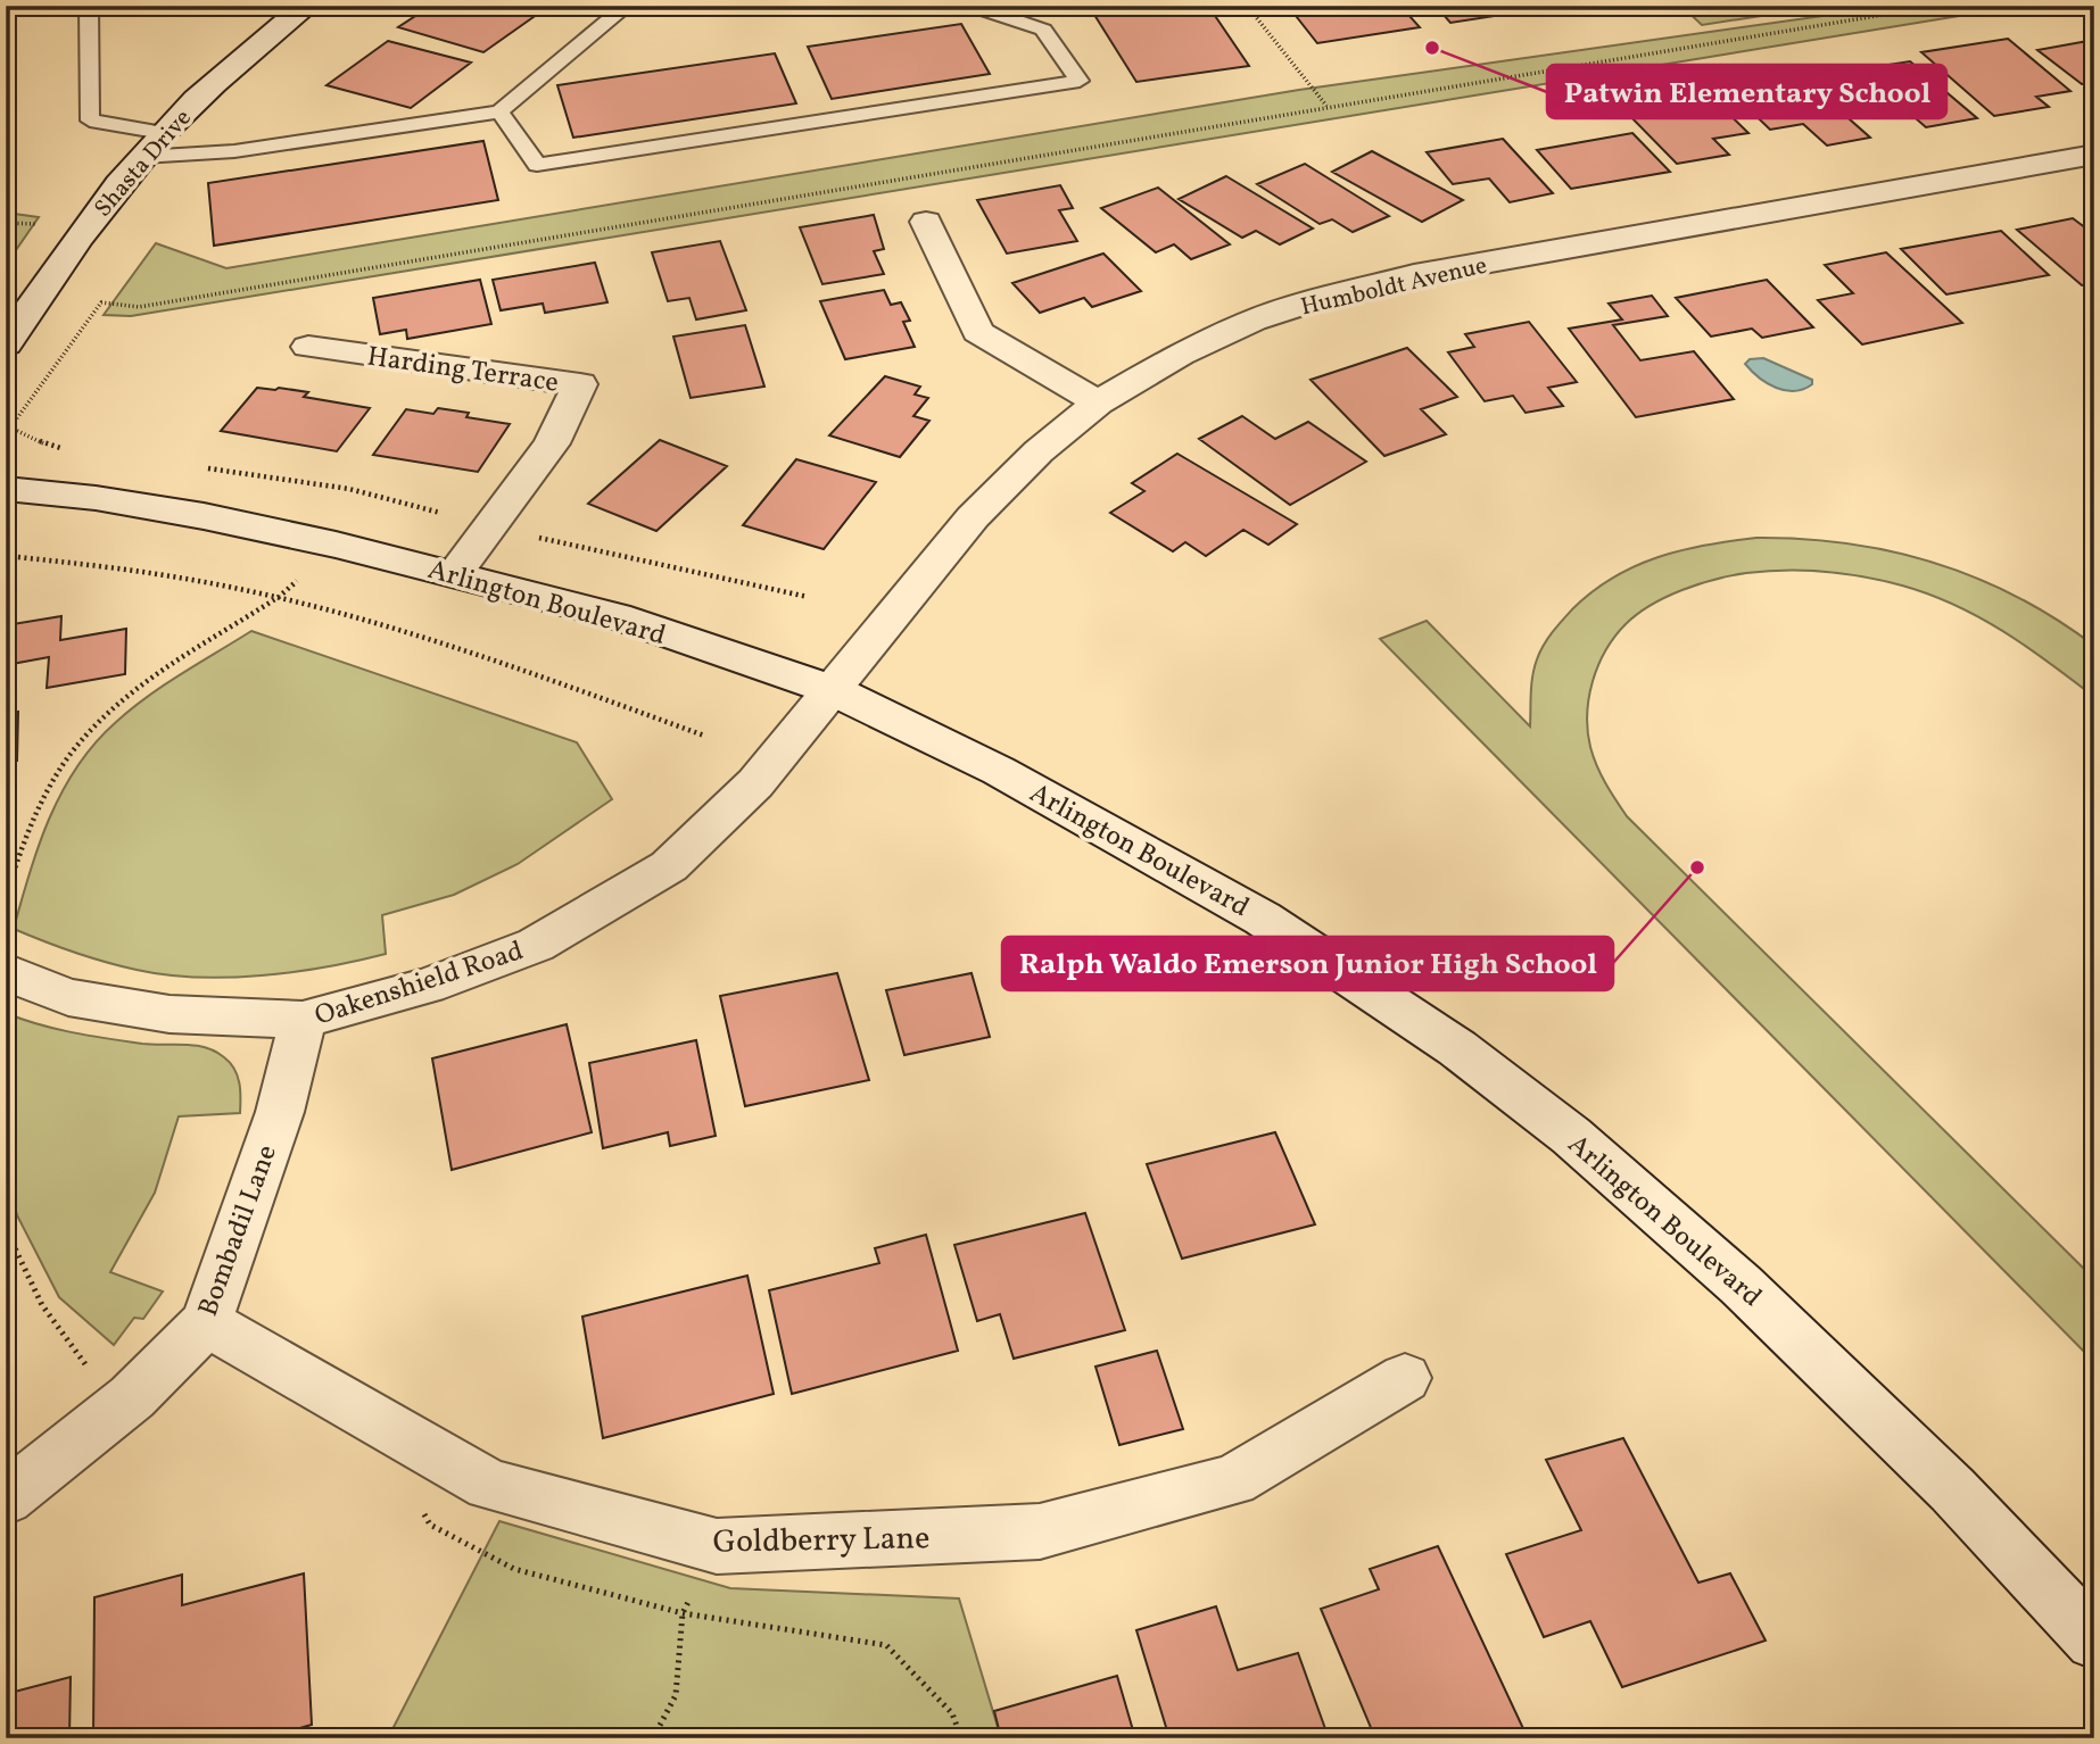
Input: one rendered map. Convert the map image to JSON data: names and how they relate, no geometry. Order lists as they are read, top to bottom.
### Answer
{
  "streets": {
    "street": [
      "Shasta Drive",
      "Humboldt Avenue",
      "Harding Terrace",
      "Arlington Boulevard",
      "Oakenshield Road",
      "Bombadil Lane",
      "Goldberry Lane"
    ]
  },
  "crossings": [
    ["Humboldt Avenue", "Arlington Boulevard"],
    ["Humboldt Avenue", "Oakenshield Road"],
    ["Harding Terrace", "Arlington Boulevard"],
    ["Arlington Boulevard", "Oakenshield Road"],
    ["Oakenshield Road", "Bombadil Lane"],
    ["Bombadil Lane", "Goldberry Lane"]
  ],
  "places": ["Patwin Elementary School", "Ralph Waldo Emerson Junior High School"]
}
